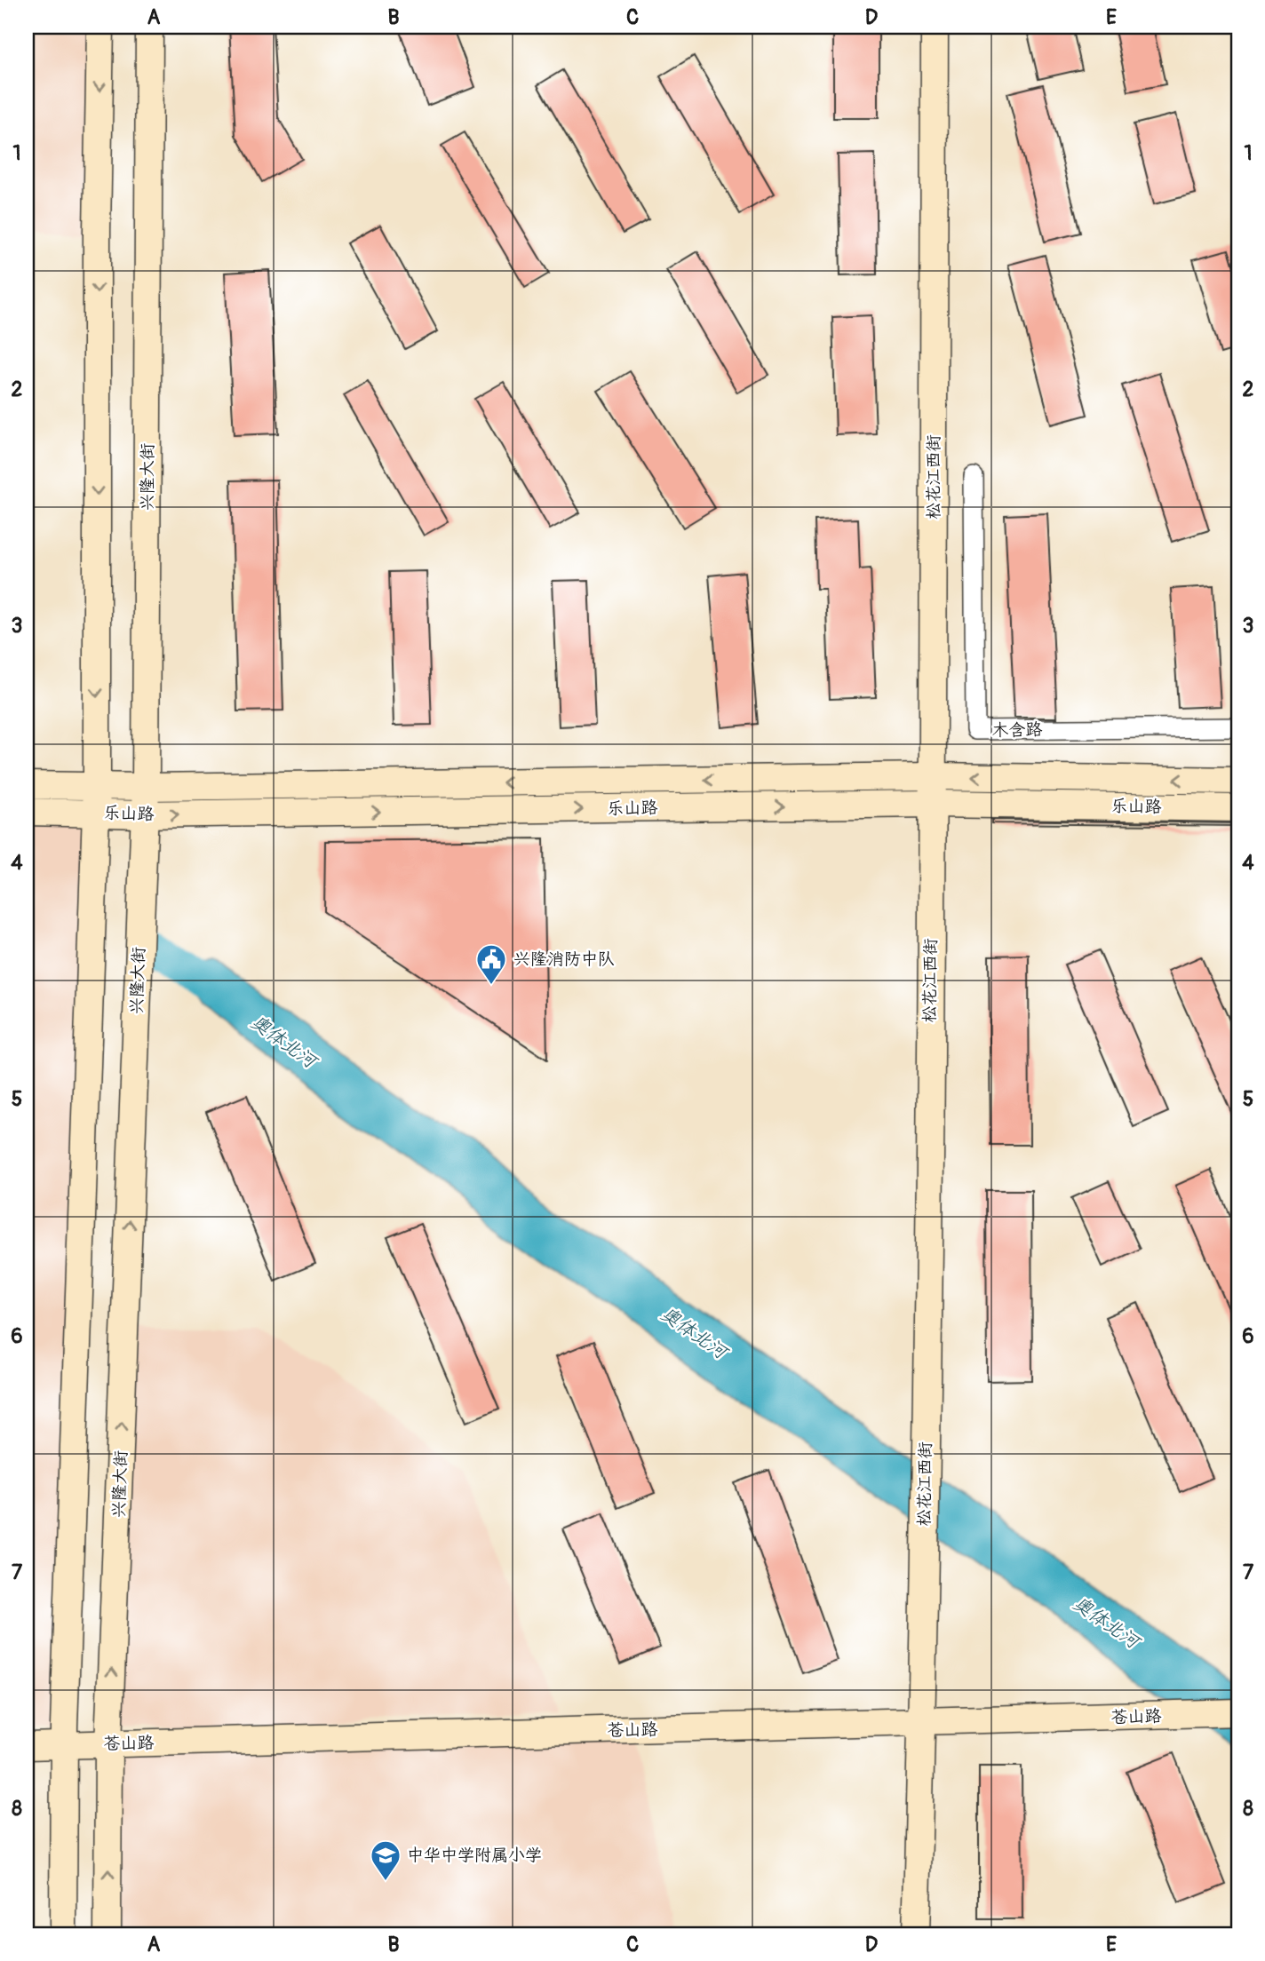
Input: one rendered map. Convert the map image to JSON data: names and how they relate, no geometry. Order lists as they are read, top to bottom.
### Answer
{
  "streets": {
    "street": [
      "兴隆大街",
      "松花江西街",
      "木含路",
      "乐山路",
      "苍山路"
    ]
  },
  "crossings": [
    ["兴隆大街", "乐山路"],
    ["兴隆大街", "苍山路"],
    ["松花江西街", "乐山路"],
    ["松花江西街", "苍山路"]
  ],
  "water": ["奥体北河"],
  "places": {
    "public building": ["兴隆消防中队"],
    "school or university": ["中华中学附属小学"]
  },
  "grid": {
    "columns": [
      "A",
      "B",
      "C",
      "D",
      "E"
    ],
    "rows": [
      "1",
      "2",
      "3",
      "4",
      "5",
      "6",
      "7",
      "8"
    ]
  }
}
